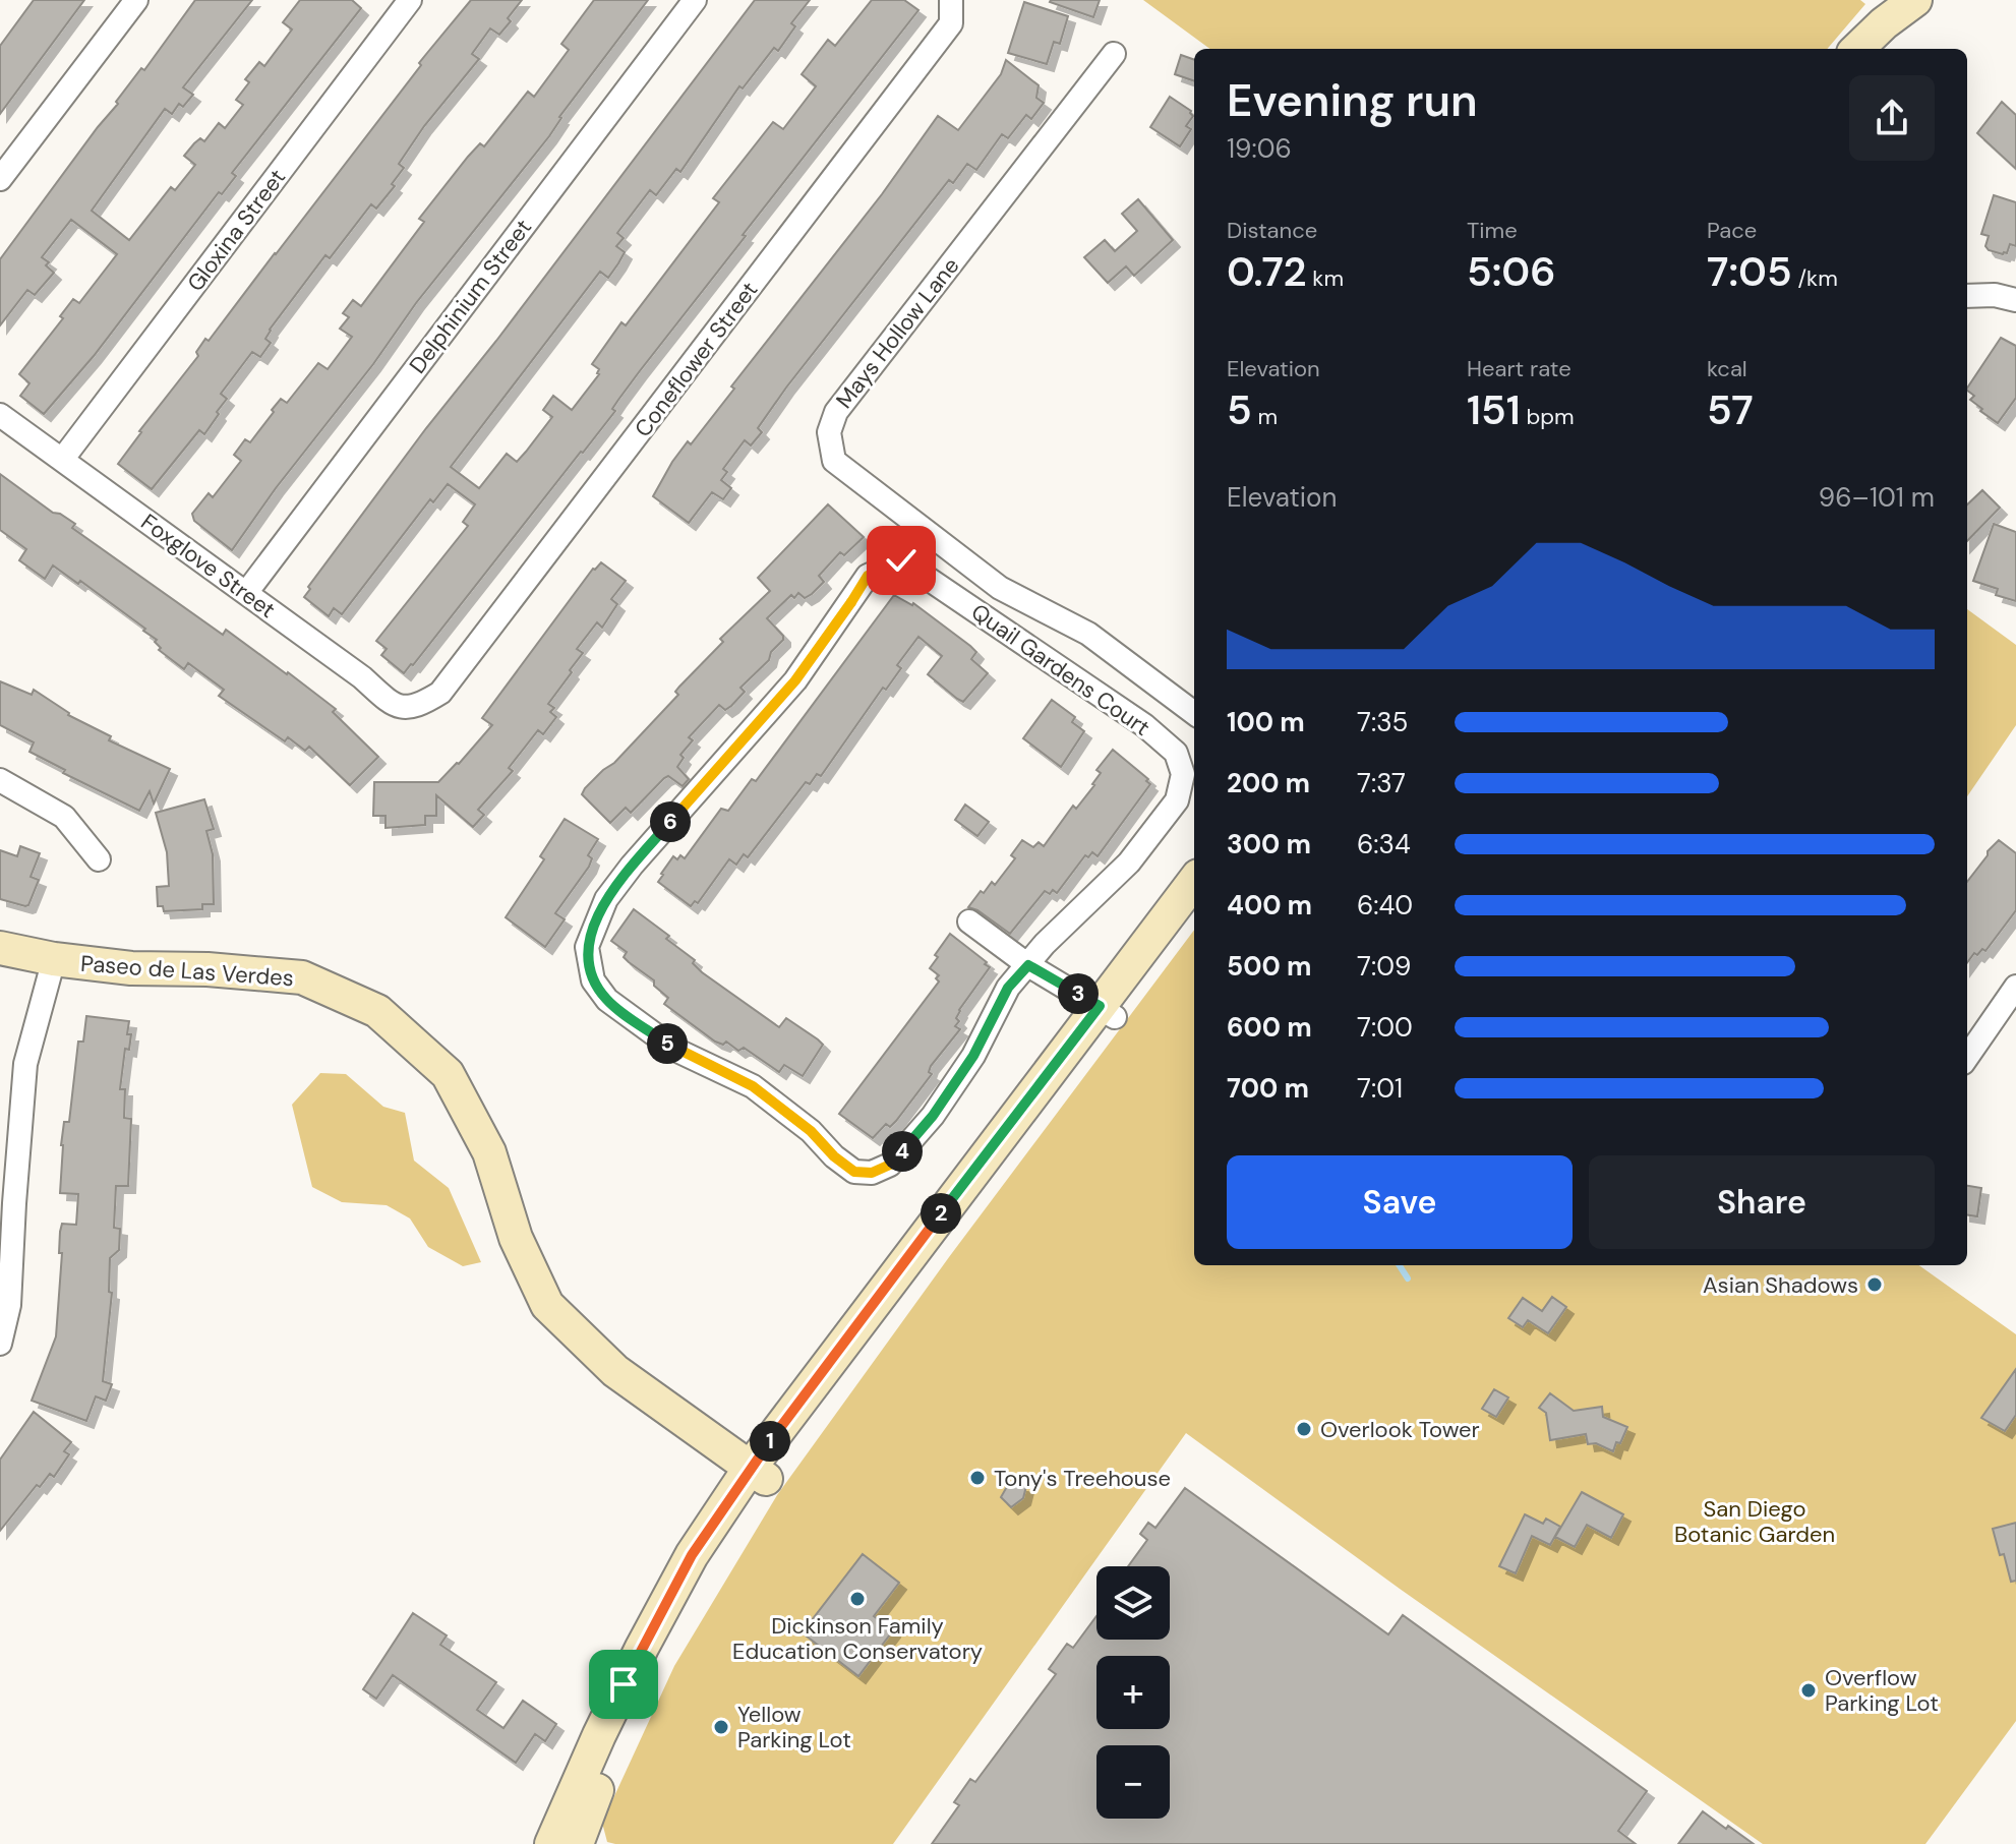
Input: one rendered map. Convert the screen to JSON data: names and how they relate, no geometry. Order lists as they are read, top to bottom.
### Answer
{
  "streets": {
    "main road": ["Paseo de Las Verdes"],
    "street": [
      "Gloxina Street",
      "Delphinium Street",
      "Mays Hollow Lane",
      "Coneflower Street",
      "Foxglove Street",
      "Quail Gardens Court"
    ]
  },
  "crossings": [
    ["Gloxina Street", "Foxglove Street"],
    ["Delphinium Street", "Foxglove Street"],
    ["Coneflower Street", "Foxglove Street"]
  ],
  "parks": ["San Diego Botanic Garden"],
  "places": [
    "Asian Shadows",
    "Overlook Tower",
    "Tony's Treehouse",
    "Dickinson Family Education Conservatory",
    "Overflow Parking Lot",
    "Yellow Parking Lot"
  ],
  "page": {
    "heading": ["Evening run", "19:06"],
    "stats": [
      ["Distance", "0.72 km"],
      ["Time", "5:06"],
      ["Pace", "7:05 /km"],
      ["Elevation", "5 m"],
      ["Heart rate", "151 bpm"],
      ["kcal", "57"]
    ],
    "chart": ["Elevation", "96–101 m"],
    "list": [
      {
        "name": "100 m",
        "note": "7:35"
      },
      {
        "name": "200 m",
        "note": "7:37"
      },
      {
        "name": "300 m",
        "note": "6:34"
      },
      {
        "name": "400 m",
        "note": "6:40"
      },
      {
        "name": "500 m",
        "note": "7:09"
      },
      {
        "name": "600 m",
        "note": "7:00"
      },
      {
        "name": "700 m",
        "note": "7:01"
      }
    ],
    "pins": [
      "6",
      "3",
      "5",
      "4",
      "2",
      "1"
    ],
    "buttons": ["Save", "Share"],
    "map_buttons": ["+", "−"]
  }
}
